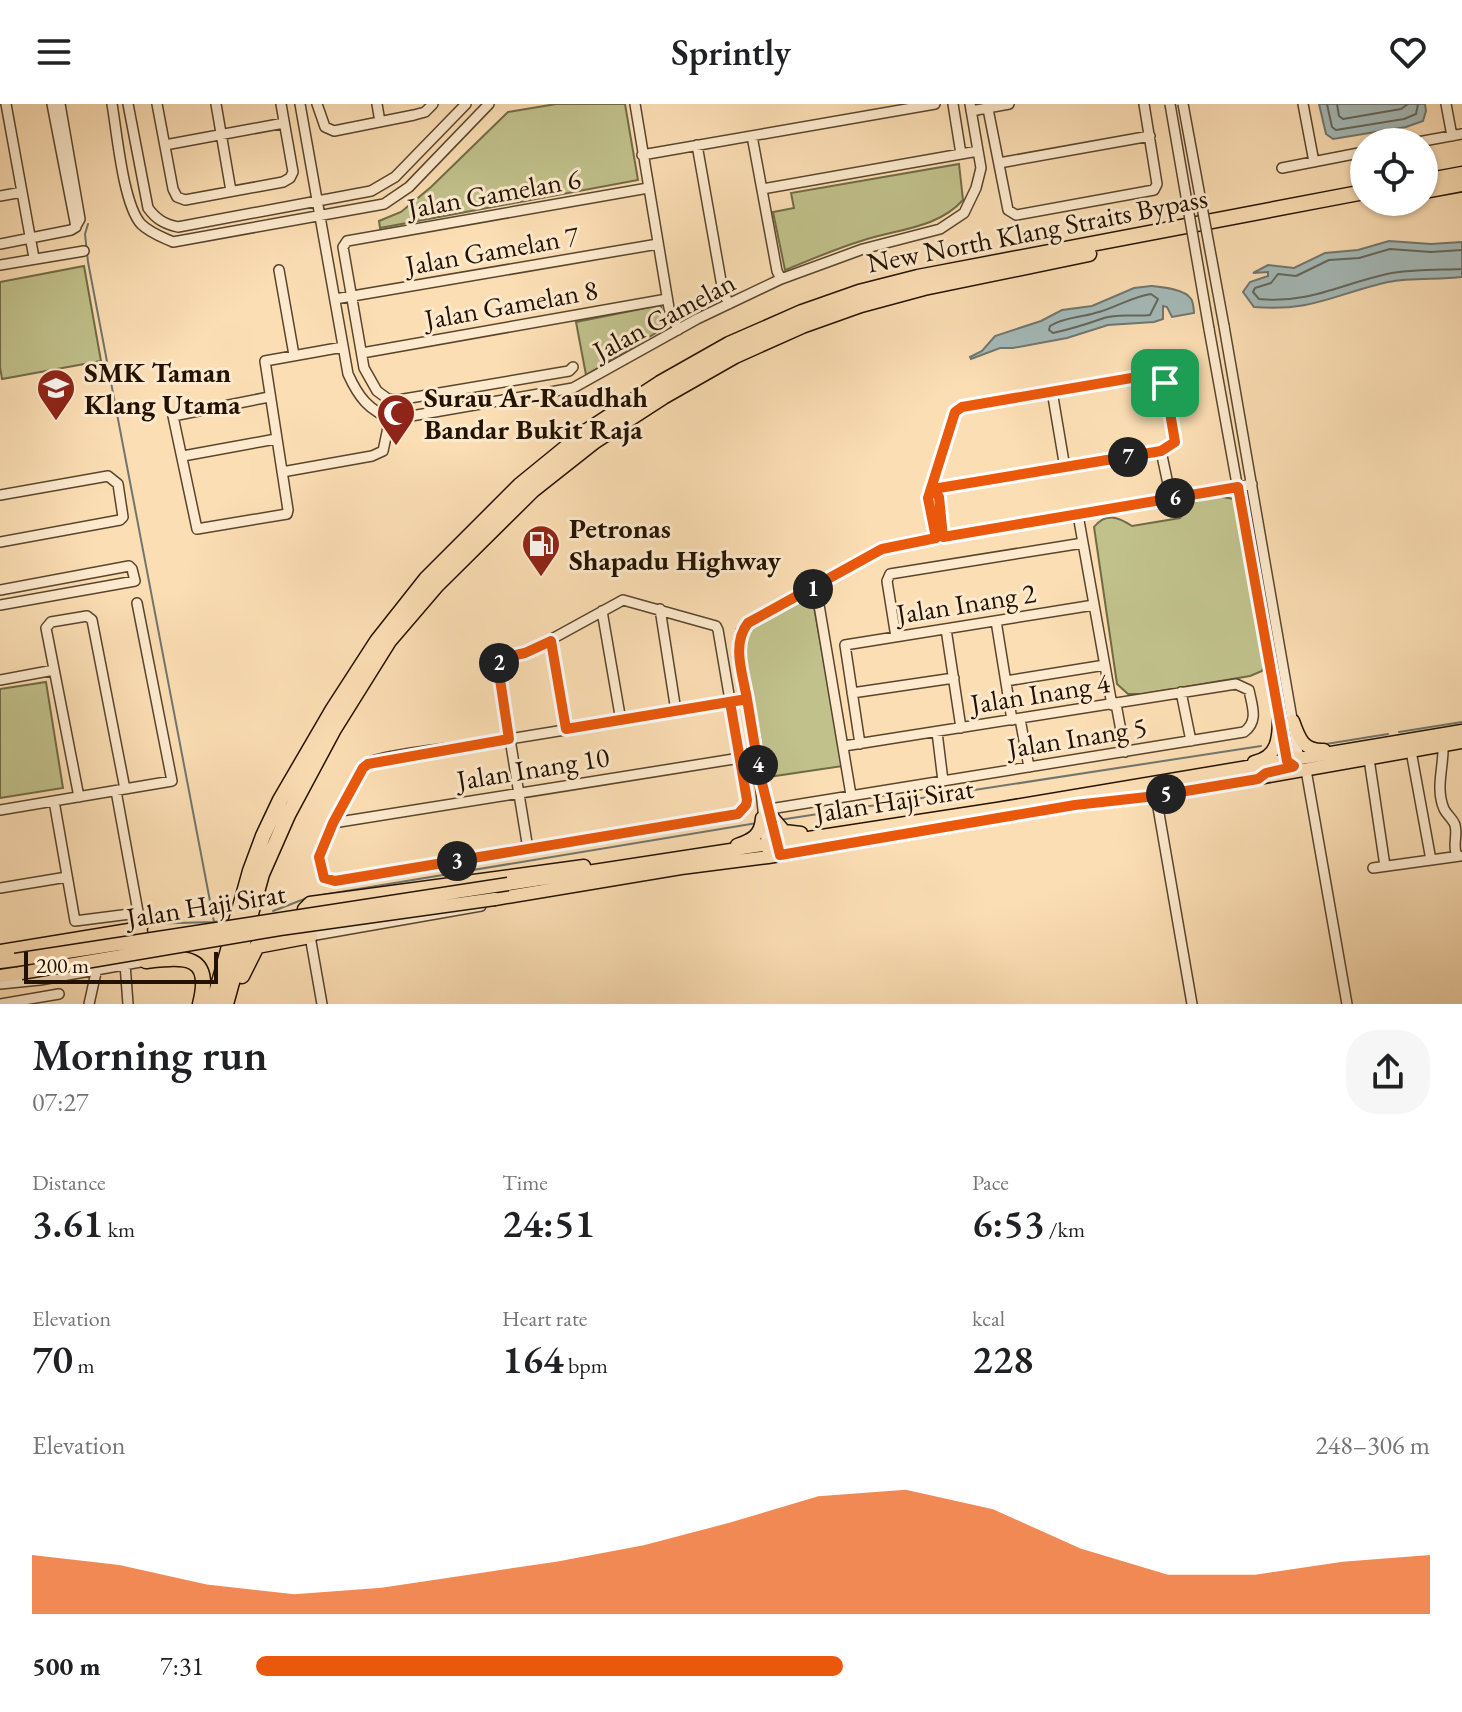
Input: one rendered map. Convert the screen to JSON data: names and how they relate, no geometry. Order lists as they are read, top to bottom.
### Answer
{
  "streets": {
    "highway": ["New North Klang Straits Bypass"],
    "main road": ["Jalan Haji Sirat"],
    "street": [
      "Jalan Gamelan 6",
      "Jalan Gamelan 7",
      "Jalan Gamelan 8",
      "Jalan Gamelan",
      "Jalan Inang 2",
      "Jalan Inang 4",
      "Jalan Inang 5",
      "Jalan Inang 10"
    ]
  },
  "crossings": [
    ["Jalan Gamelan 6", "Jalan Gamelan 7"],
    ["Jalan Inang 4", "Jalan Inang 5"]
  ],
  "places": {
    "school or university": ["SMK Taman Klang Utama"],
    "mosque": ["Surau Ar-Raudhah Bandar Bukit Raja"],
    "fuel station": ["Petronas Shapadu Highway"]
  },
  "scale_bar": "200 m",
  "page": {
    "header": "Sprintly",
    "pins": [
      "7",
      "6",
      "1",
      "2",
      "4",
      "5",
      "3"
    ],
    "scale": "200 m",
    "heading": ["Morning run", "07:27"],
    "stats": [
      ["Distance", "3.61 km"],
      ["Time", "24:51"],
      ["Pace", "6:53 /km"],
      ["Elevation", "70 m"],
      ["Heart rate", "164 bpm"],
      ["kcal", "228"]
    ],
    "chart": ["Elevation", "248–306 m"],
    "list": [
      {
        "name": "500 m",
        "note": "7:31"
      }
    ]
  }
}
